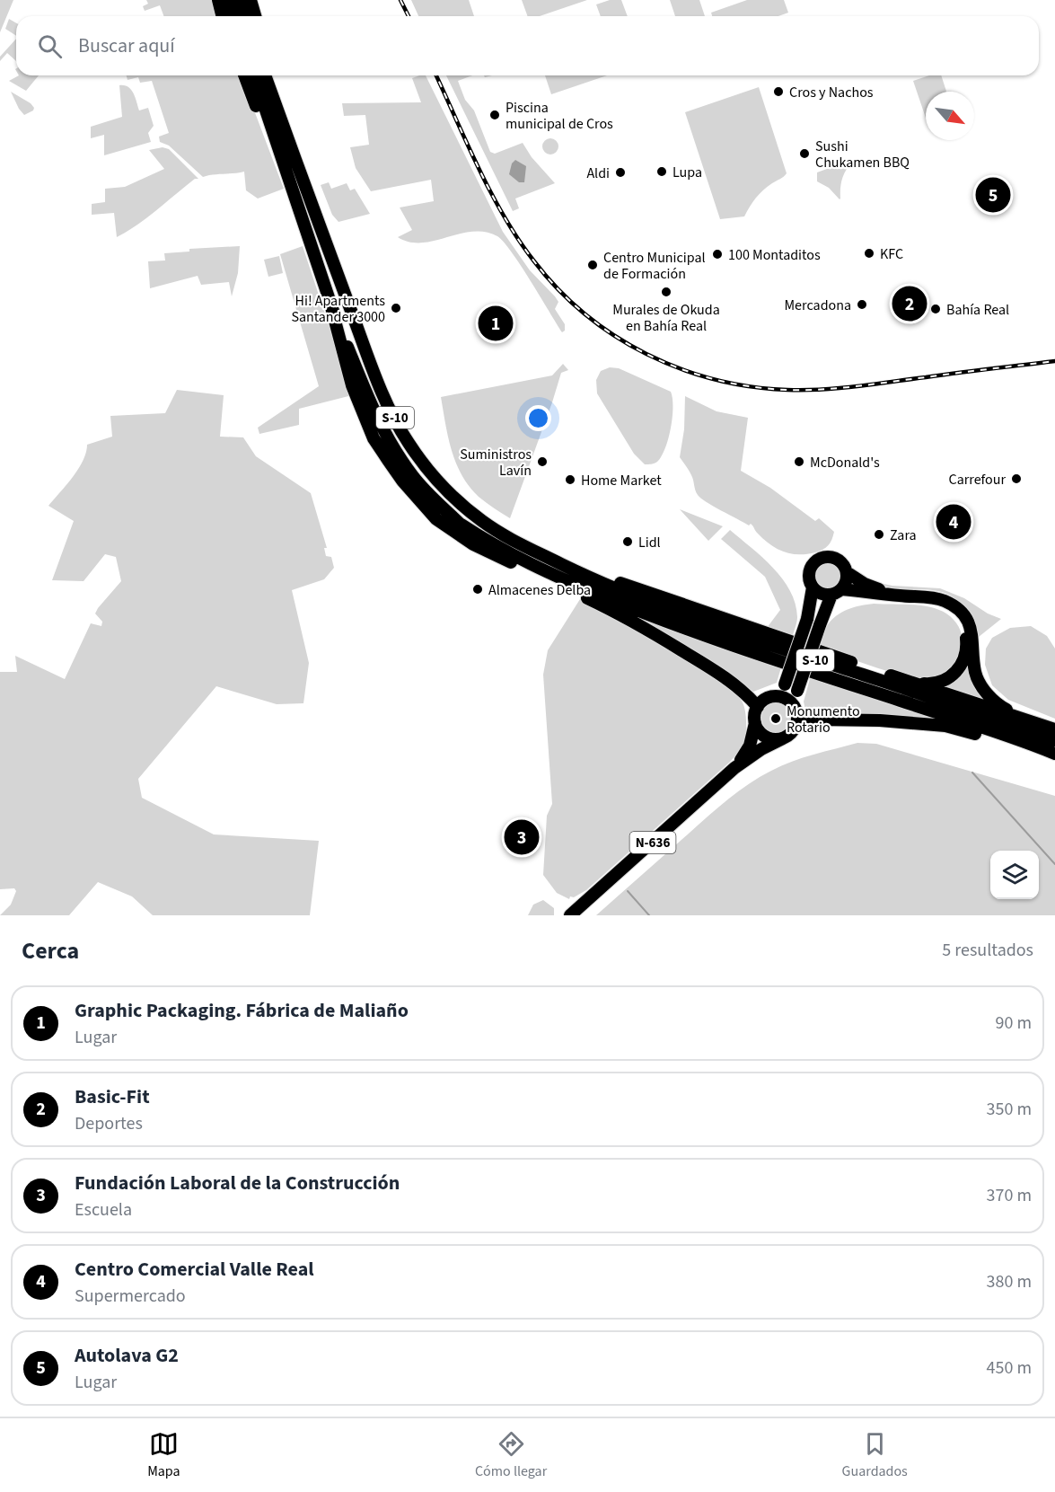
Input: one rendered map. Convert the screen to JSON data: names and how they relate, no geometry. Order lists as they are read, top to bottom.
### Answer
{
  "streets": {
    "highway": ["S-10", "N-636"]
  },
  "places": [
    "Cros y Nachos",
    "Piscina municipal de Cros",
    "Sushi Chukamen BBQ",
    "Lupa",
    "Aldi",
    "KFC",
    "100 Montaditos",
    "Centro Municipal de Formación",
    "Murales de Okuda en Bahía Real",
    "Mercadona",
    "Hi! Apartments Santander 3000",
    "Bahía Real",
    "Suministros Lavín",
    "McDonald's",
    "Carrefour",
    "Home Market",
    "Zara",
    "Lidl",
    "Almacenes Delba",
    "Monumento Rotario"
  ],
  "north": "bottom right",
  "page": {
    "search": "Buscar aquí",
    "pins": [
      "5",
      "2",
      "1",
      "4",
      "3"
    ],
    "heading": ["Cerca", "5 resultados"],
    "list": [
      {
        "mark": "1",
        "name": "Graphic Packaging. Fábrica de Maliaño",
        "note": "Lugar",
        "value": "90 m"
      },
      {
        "mark": "2",
        "name": "Basic-Fit",
        "note": "Deportes",
        "value": "350 m"
      },
      {
        "mark": "3",
        "name": "Fundación Laboral de la Construcción",
        "note": "Escuela",
        "value": "370 m"
      },
      {
        "mark": "4",
        "name": "Centro Comercial Valle Real",
        "note": "Supermercado",
        "value": "380 m"
      },
      {
        "mark": "5",
        "name": "Autolava G2",
        "note": "Lugar",
        "value": "450 m"
      }
    ],
    "nav": ["Mapa", "Cómo llegar", "Guardados"]
  }
}
